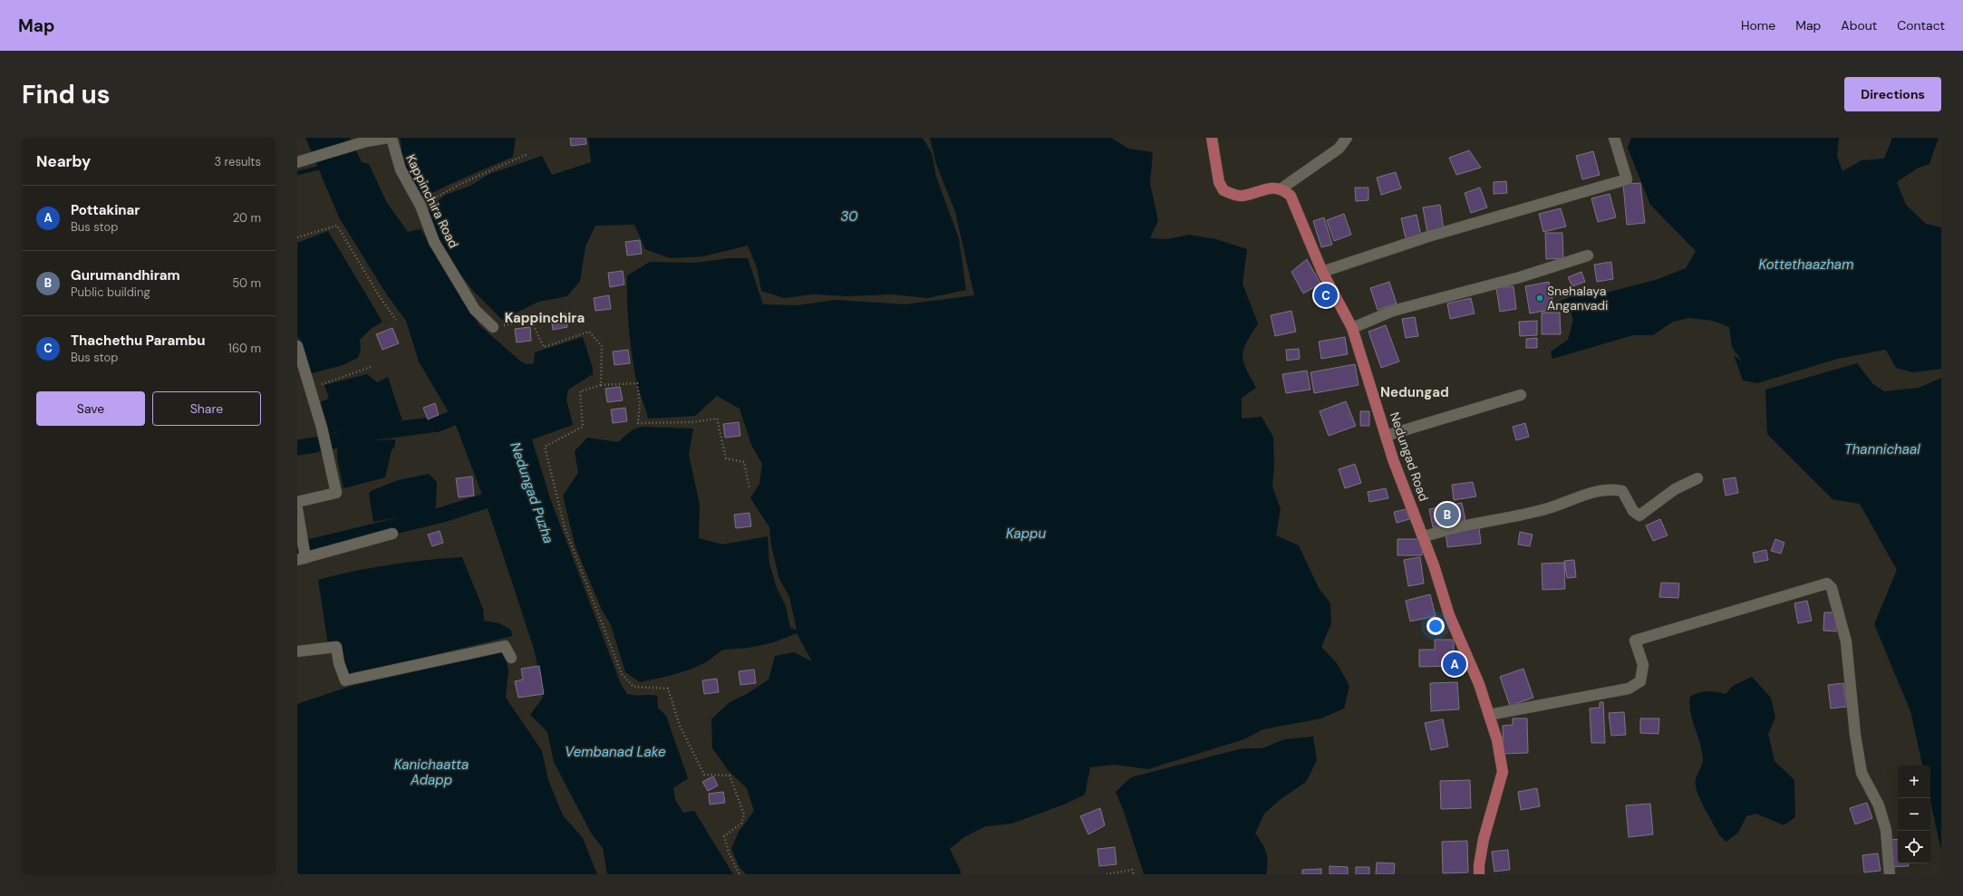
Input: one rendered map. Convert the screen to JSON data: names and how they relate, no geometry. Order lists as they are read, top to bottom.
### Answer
{
  "streets": {
    "main road": ["Nedungad Road"],
    "street": ["Kappinchira Road"]
  },
  "districts": ["Kappinchira", "Nedungad"],
  "water": [
    "30",
    "Kottethaazham",
    "Thannichaal",
    "Nedungad Puzha",
    "Kappu",
    "Vembanad Lake",
    "Kanichaatta Adapp"
  ],
  "places": ["Snehalaya Anganvadi"],
  "page": {
    "header": "Map",
    "nav": [
      "Home",
      "Map",
      "About",
      "Contact"
    ],
    "buttons": [
      "Directions",
      ["Save", "Share"]
    ],
    "title": "Find us",
    "heading": ["Nearby", "3 results"],
    "list": [
      {
        "mark": "A",
        "name": "Pottakinar",
        "note": "Bus stop",
        "value": "20 m"
      },
      {
        "mark": "B",
        "name": "Gurumandhiram",
        "note": "Public building",
        "value": "50 m"
      },
      {
        "mark": "C",
        "name": "Thachethu Parambu",
        "note": "Bus stop",
        "value": "160 m"
      }
    ],
    "pins": ["C", "B", "A"],
    "map_buttons": ["+", "−"]
  }
}
